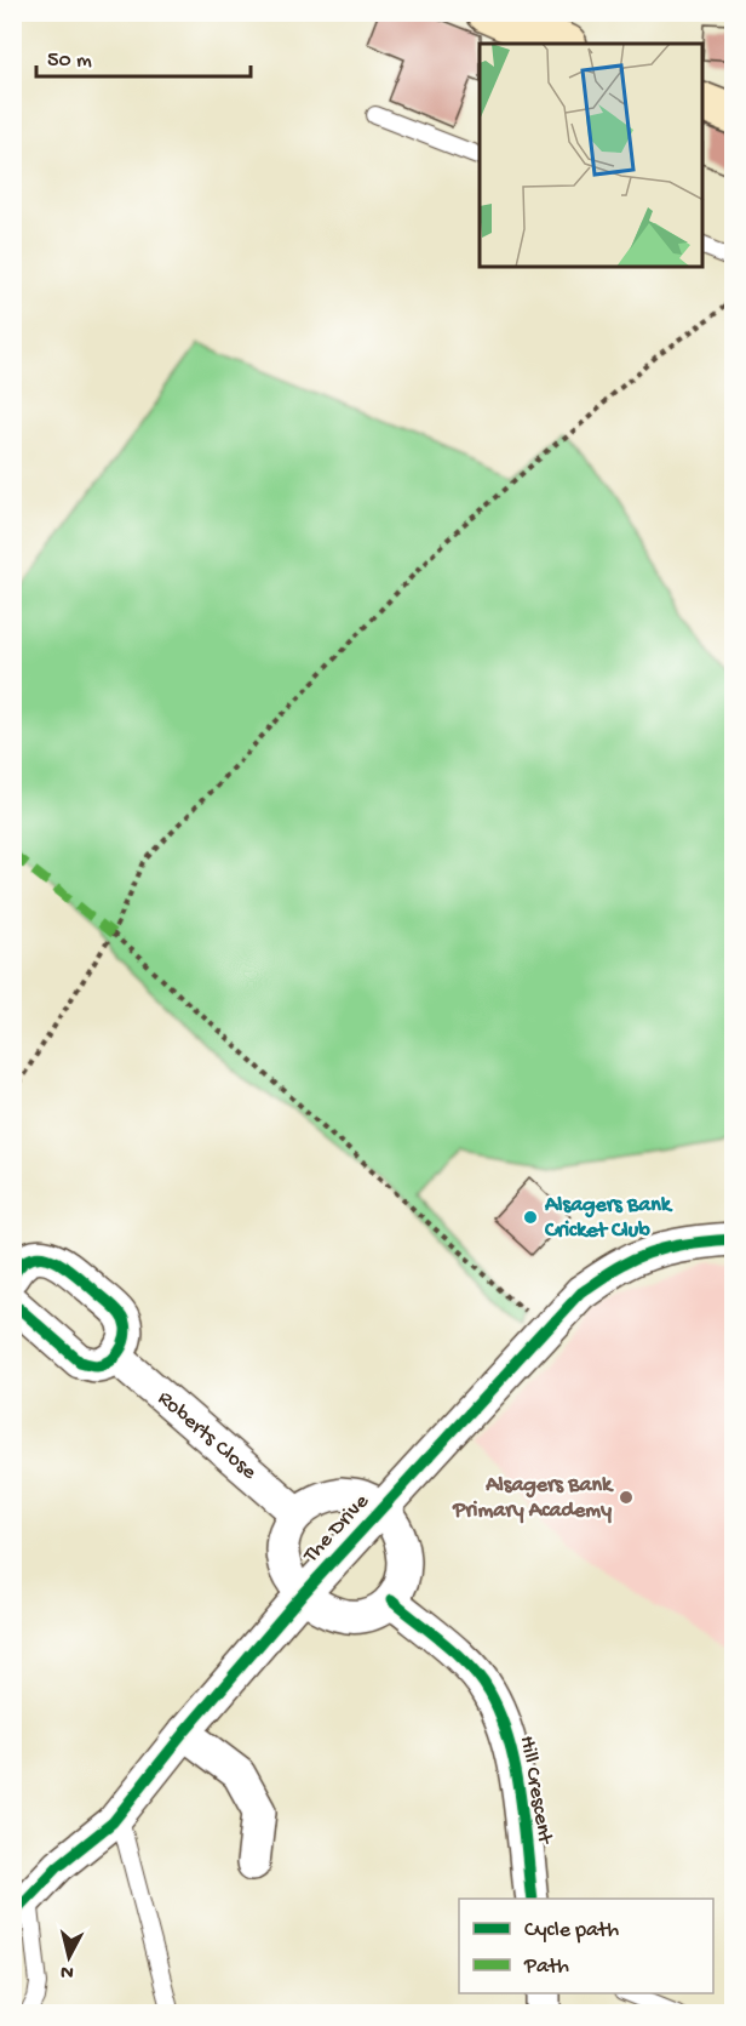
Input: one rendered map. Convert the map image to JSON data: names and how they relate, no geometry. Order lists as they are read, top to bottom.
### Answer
{
  "streets": {
    "street": ["Roberts Close", "The Drive", "Hill Crescent"]
  },
  "places": ["Alsagers Bank Cricket Club", "Alsagers Bank Primary Academy"],
  "legend": ["Cycle path", "Path"],
  "scale_bar": "50 m",
  "north": "bottom"
}
